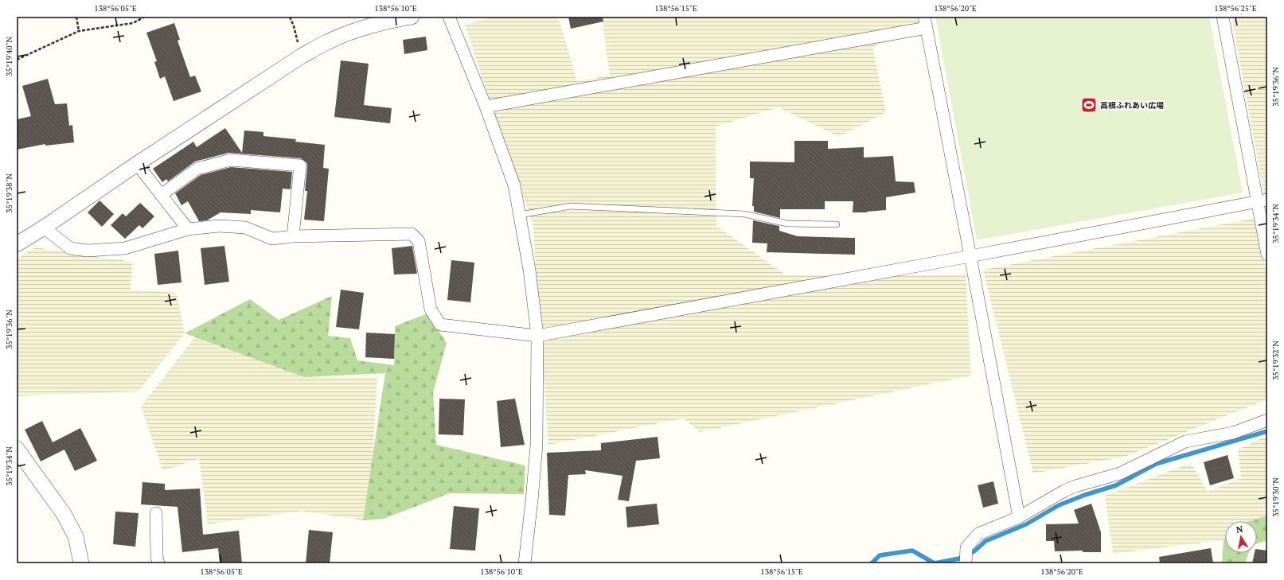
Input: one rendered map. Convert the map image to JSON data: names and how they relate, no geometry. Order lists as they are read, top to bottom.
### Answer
{
  "places": {
    "sports": ["高根ふれあい広場"]
  },
  "north": "top",
  "coordinates": [
    "138°56'05\"E",
    "138°56'10\"E",
    "138°56'15\"E",
    "138°56'20\"E",
    "138°56'25\"E",
    "35°19'40\"N",
    "35°19'36\"N",
    "35°19'38\"N",
    "35°19'34\"N",
    "35°19'32\"N",
    "35°19'30\"N"
  ]
}
